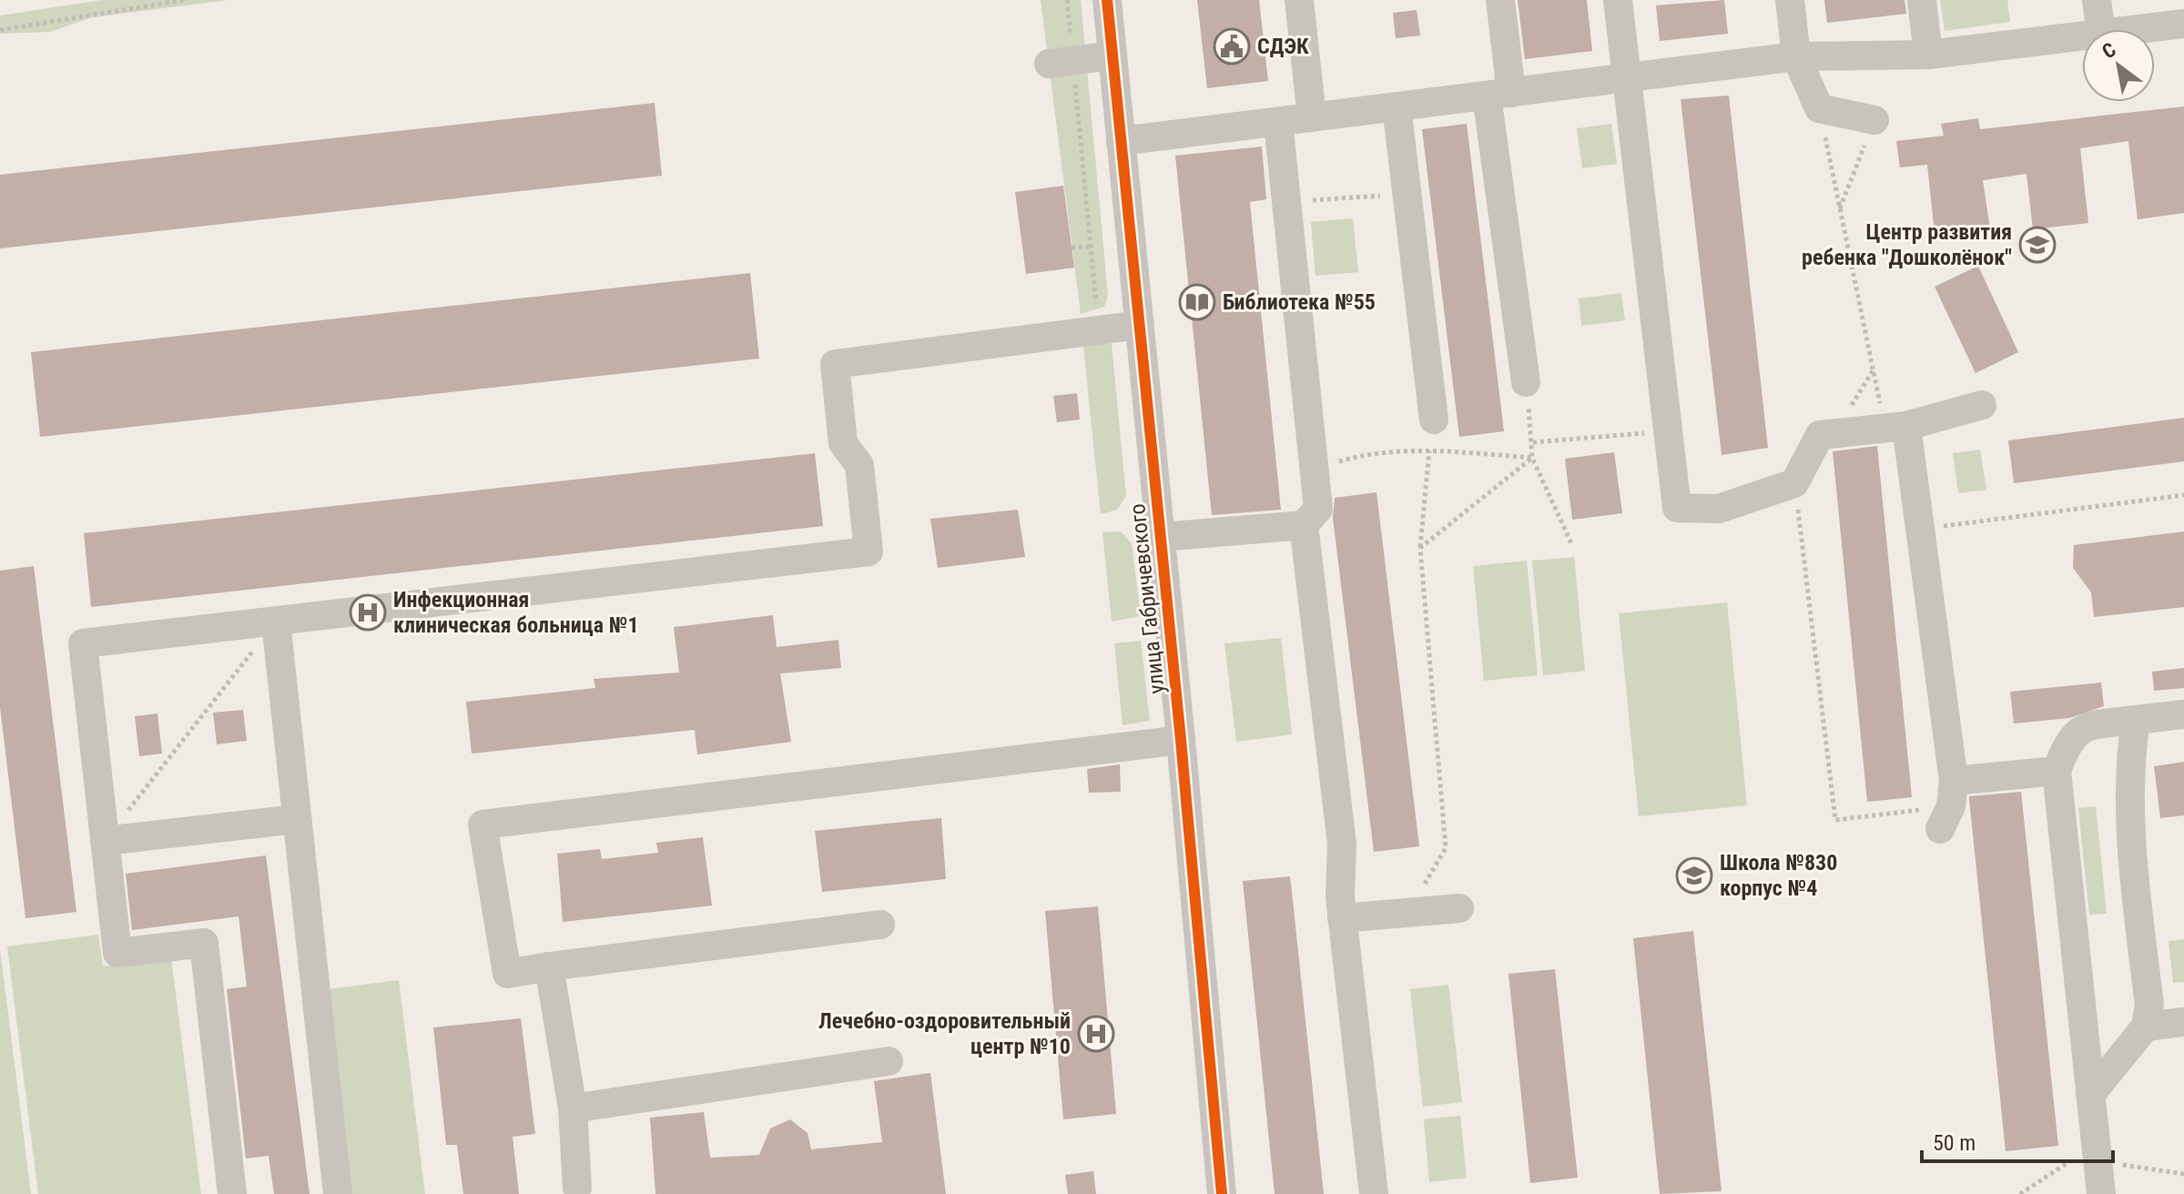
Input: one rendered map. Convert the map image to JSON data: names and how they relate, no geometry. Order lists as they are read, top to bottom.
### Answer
{
  "streets": {
    "street": ["улица Габричевского"]
  },
  "places": {
    "public building": ["СДЭК"],
    "school or university": ["Центр развития ребенка \"Дошколёнок\"", "Школа №830 корпус №4"],
    "library": ["Библиотека №55"],
    "hospital": ["Инфекционная клиническая больница №1", "Лечебно-оздоровительный центр №10"]
  },
  "scale_bar": "50 m",
  "north": "top left"
}
